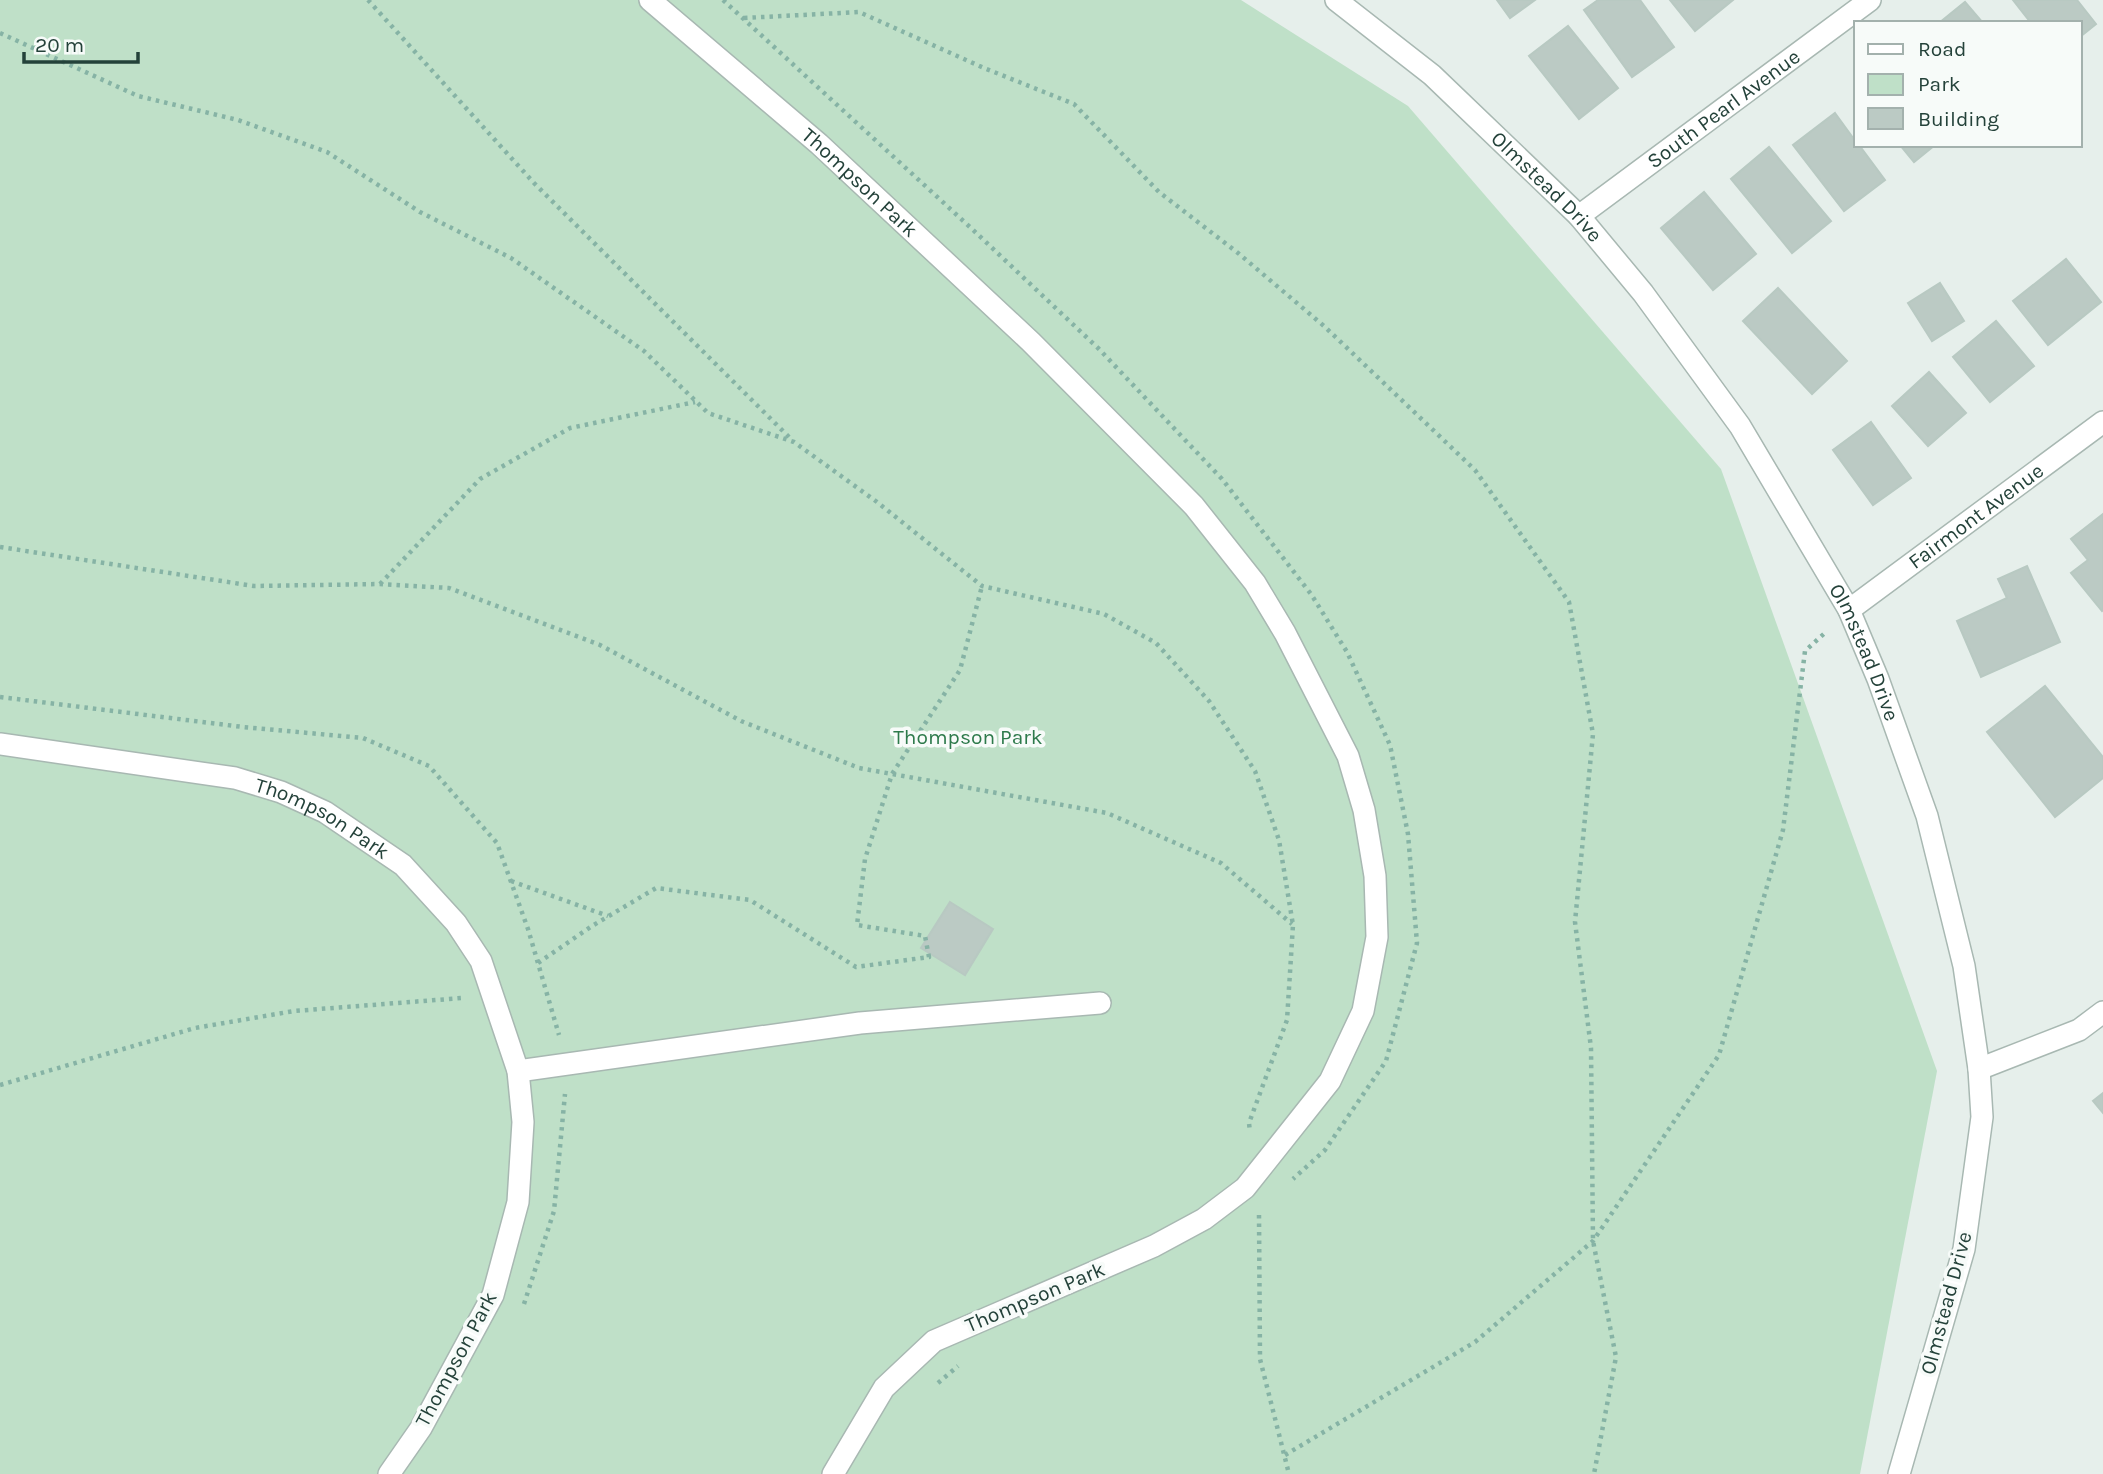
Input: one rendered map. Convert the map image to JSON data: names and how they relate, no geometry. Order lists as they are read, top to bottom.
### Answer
{
  "streets": {
    "street": [
      "South Pearl Avenue",
      "Thompson Park",
      "Olmstead Drive",
      "Fairmont Avenue"
    ]
  },
  "crossings": [
    ["South Pearl Avenue", "Olmstead Drive"],
    ["Olmstead Drive", "Fairmont Avenue"]
  ],
  "parks": ["Thompson Park"],
  "legend": ["Road", "Park", "Building"],
  "scale_bar": "20 m"
}
